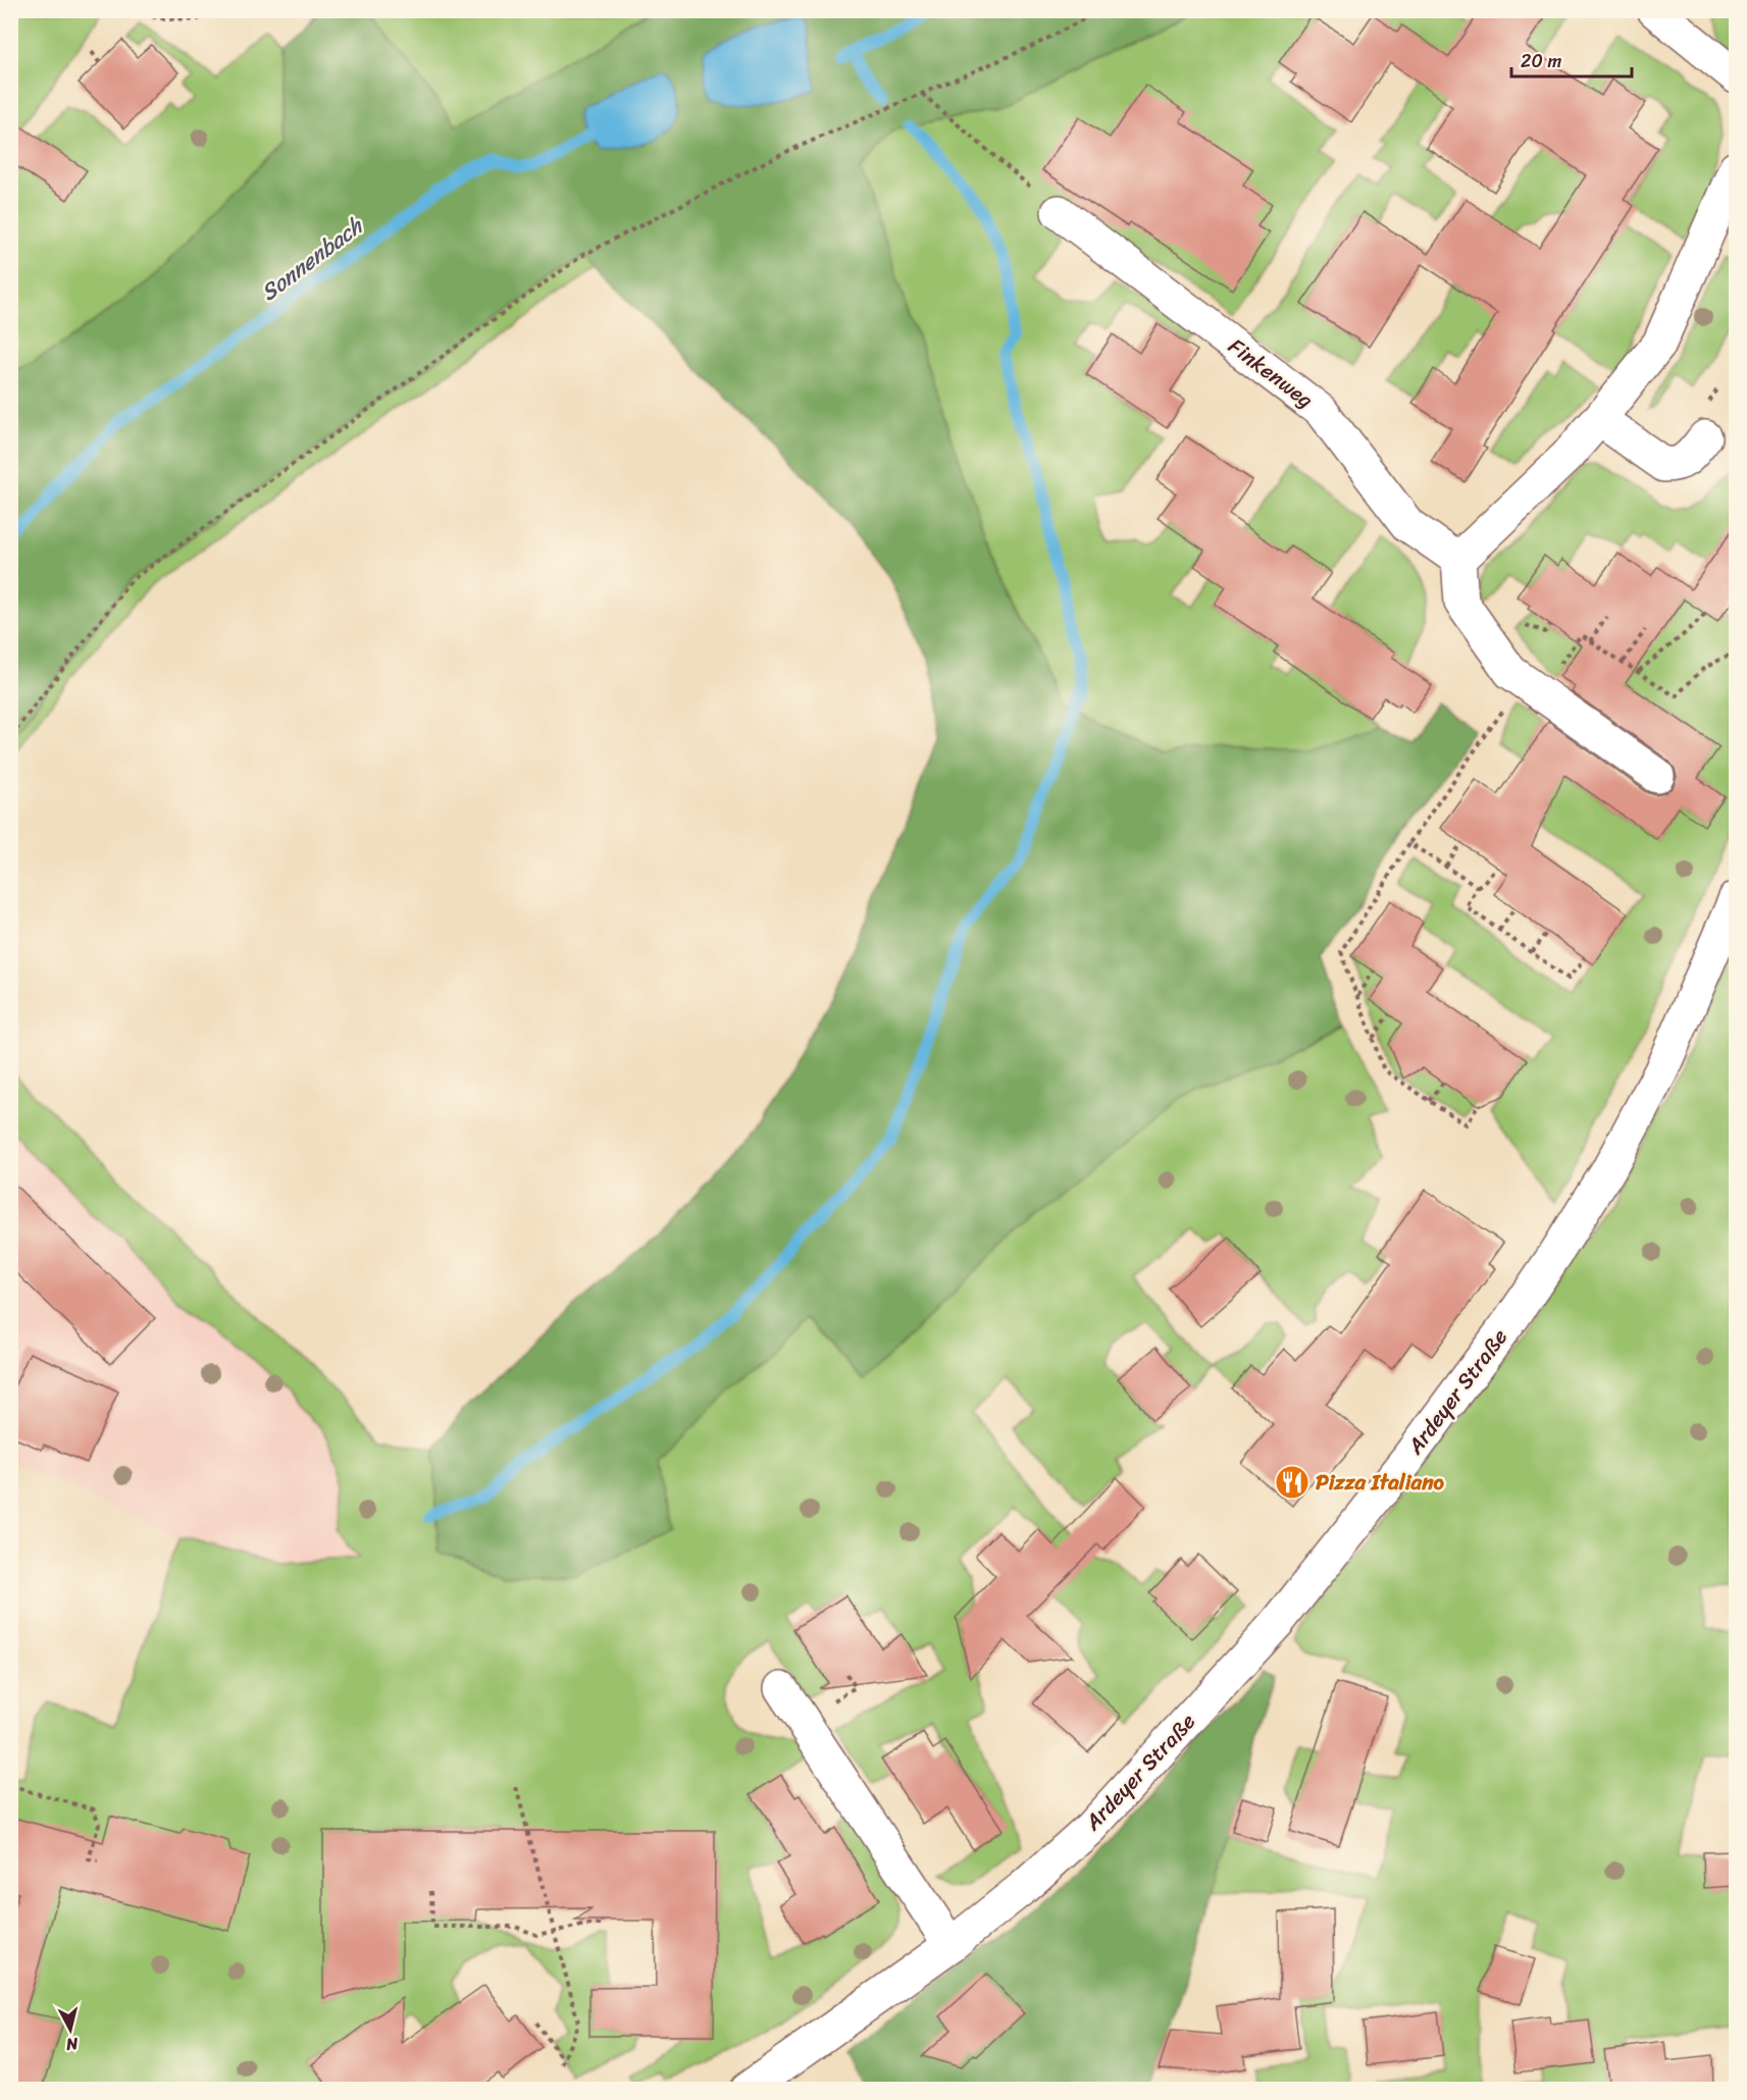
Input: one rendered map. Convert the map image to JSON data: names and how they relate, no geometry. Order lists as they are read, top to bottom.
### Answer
{
  "streets": {
    "main road": ["Finkenweg", "Ardeyer Straße"]
  },
  "water": ["Sonnenbach"],
  "places": {
    "restaurant": ["Pizza Italiano"]
  },
  "scale_bar": "20 m",
  "north": "bottom"
}
